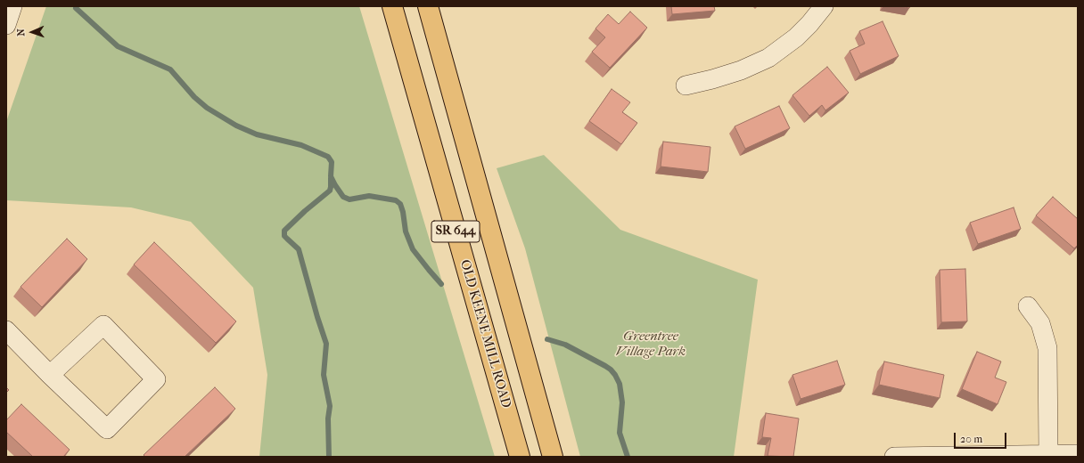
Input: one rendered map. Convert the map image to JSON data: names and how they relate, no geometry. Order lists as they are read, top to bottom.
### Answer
{
  "streets": {
    "main road": ["SR 644", "OLD KEENE MILL ROAD"]
  },
  "parks": ["Greentree Village Park"],
  "scale_bar": "20 m",
  "north": "left"
}
